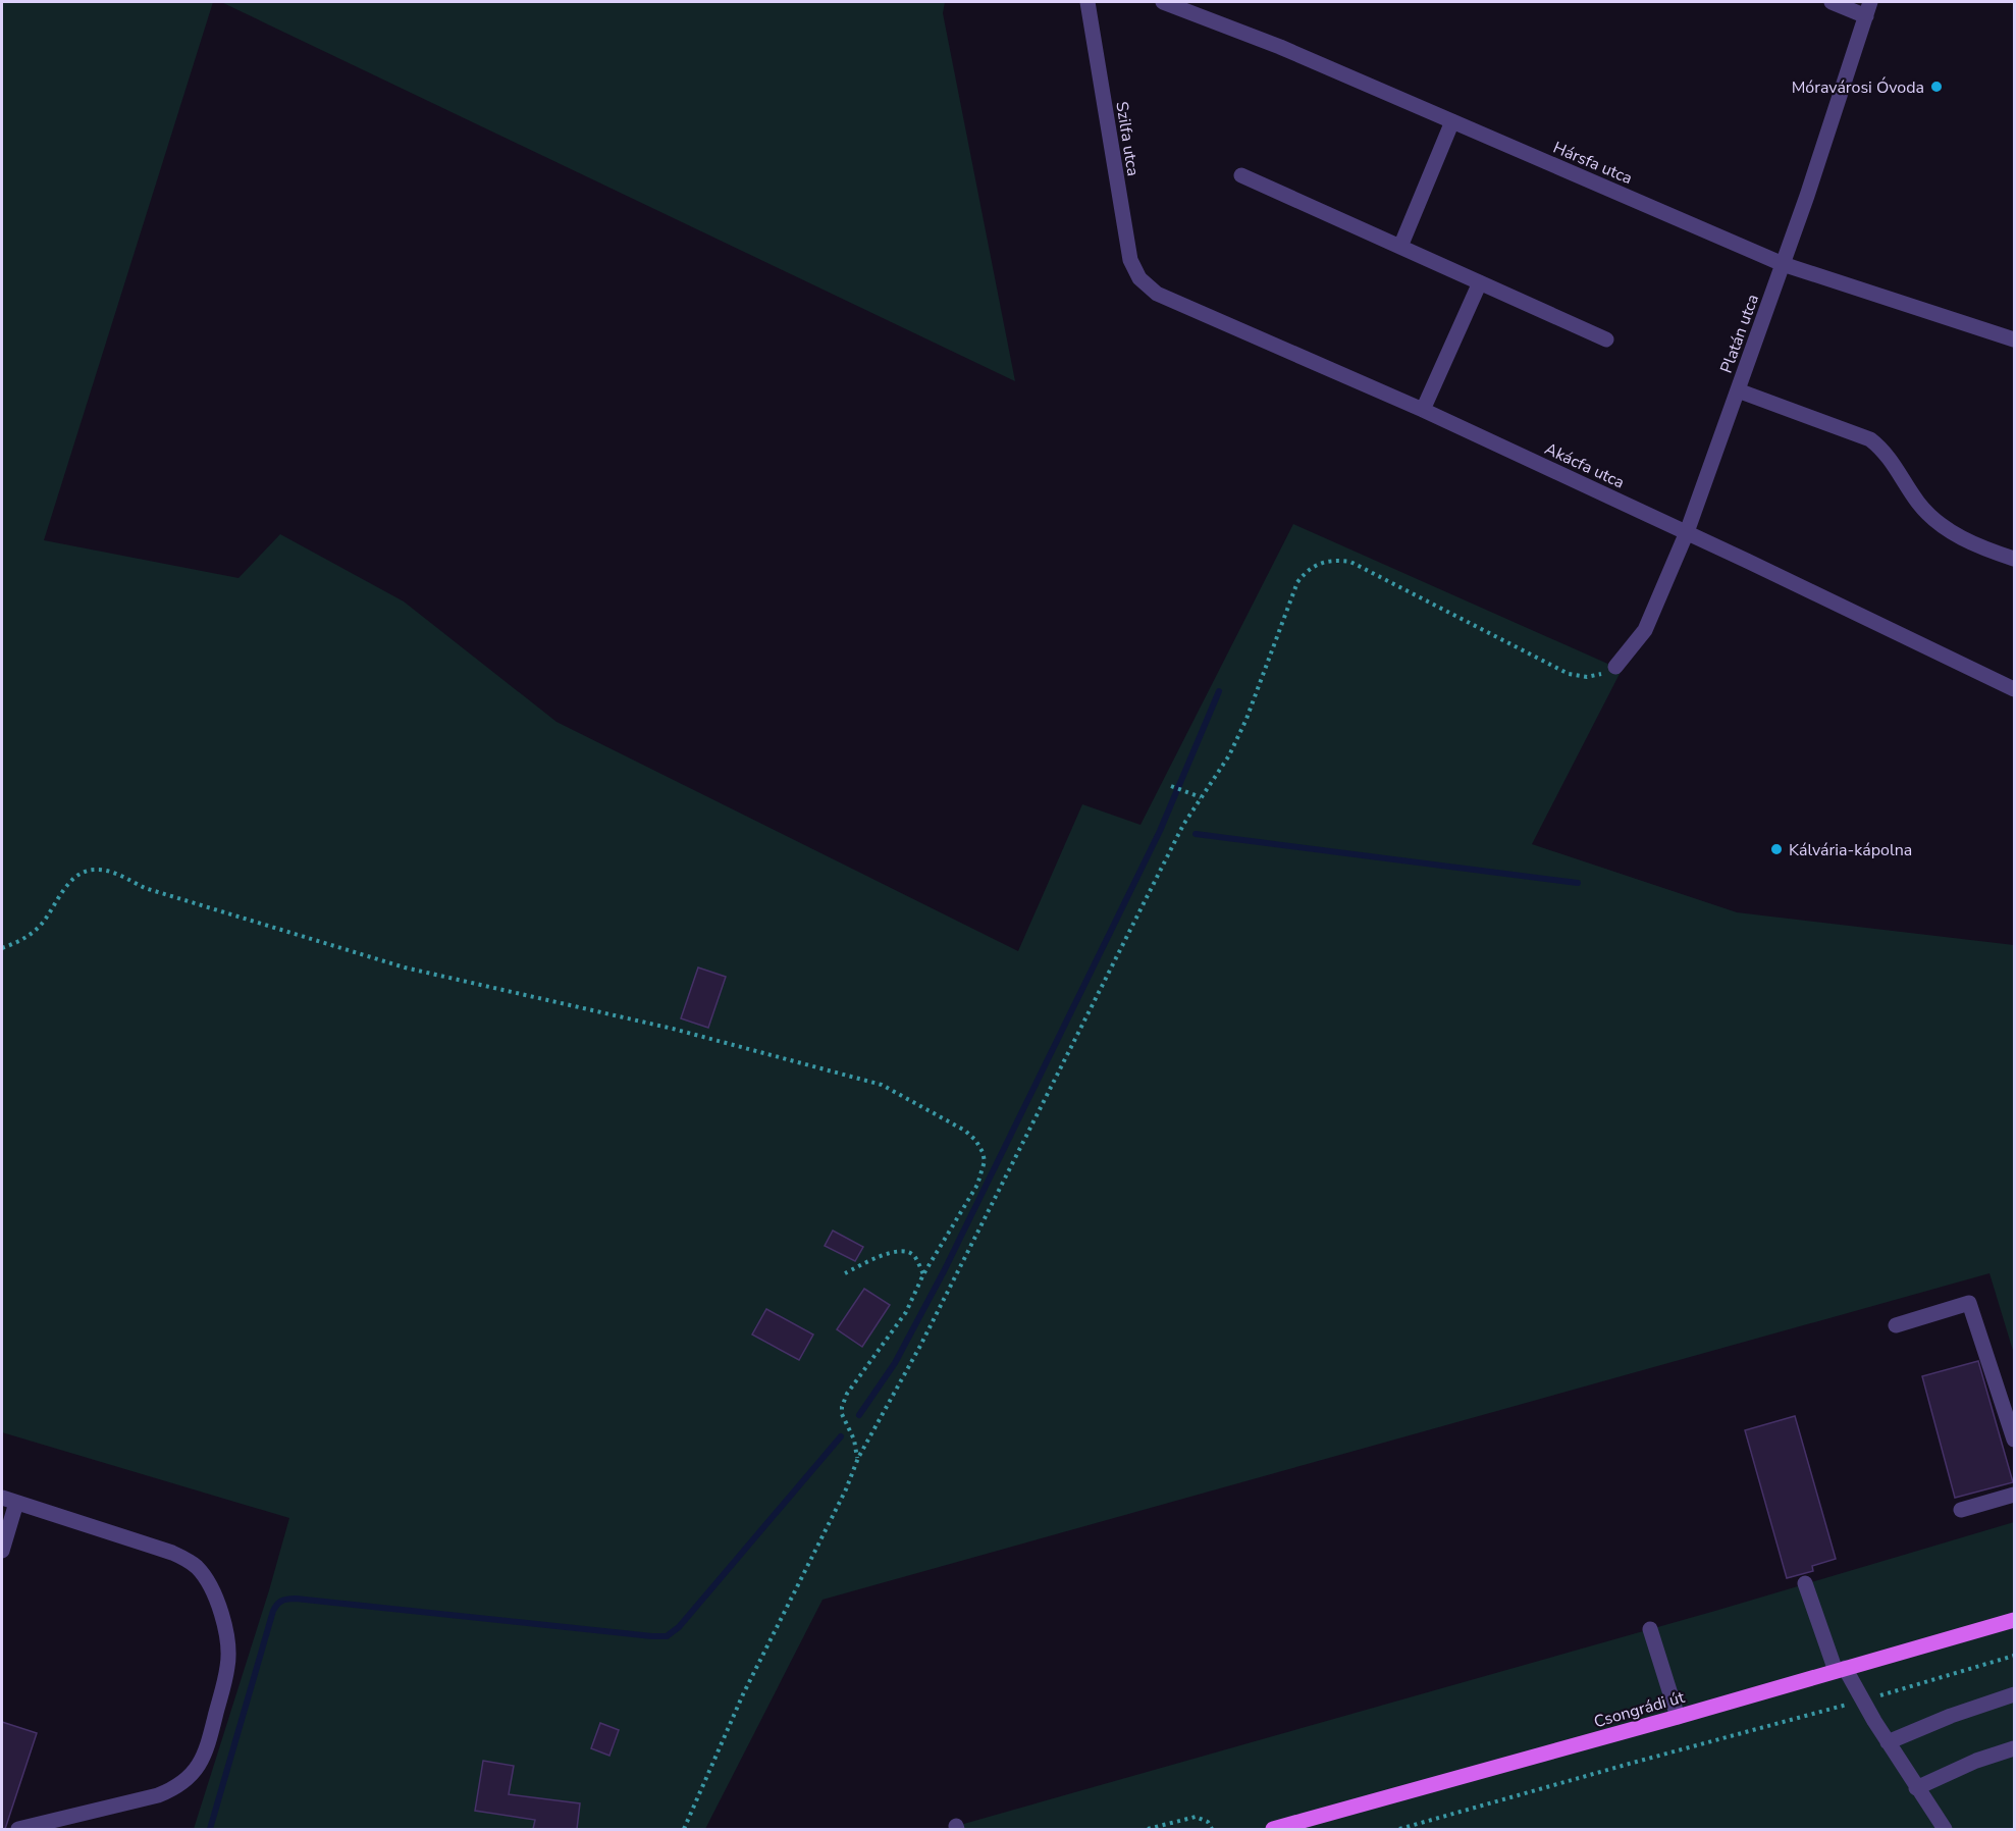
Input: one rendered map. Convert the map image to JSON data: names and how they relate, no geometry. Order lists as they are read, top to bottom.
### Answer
{
  "streets": {
    "main road": ["Csongrádi út"],
    "street": [
      "Szilfa utca",
      "Hársfa utca",
      "Platán utca",
      "Akácfa utca"
    ]
  },
  "crossings": [
    ["Szilfa utca", "Akácfa utca"],
    ["Hársfa utca", "Platán utca"],
    ["Platán utca", "Akácfa utca"]
  ],
  "places": ["Móravárosi Óvoda", "Kálvária-kápolna"]
}
